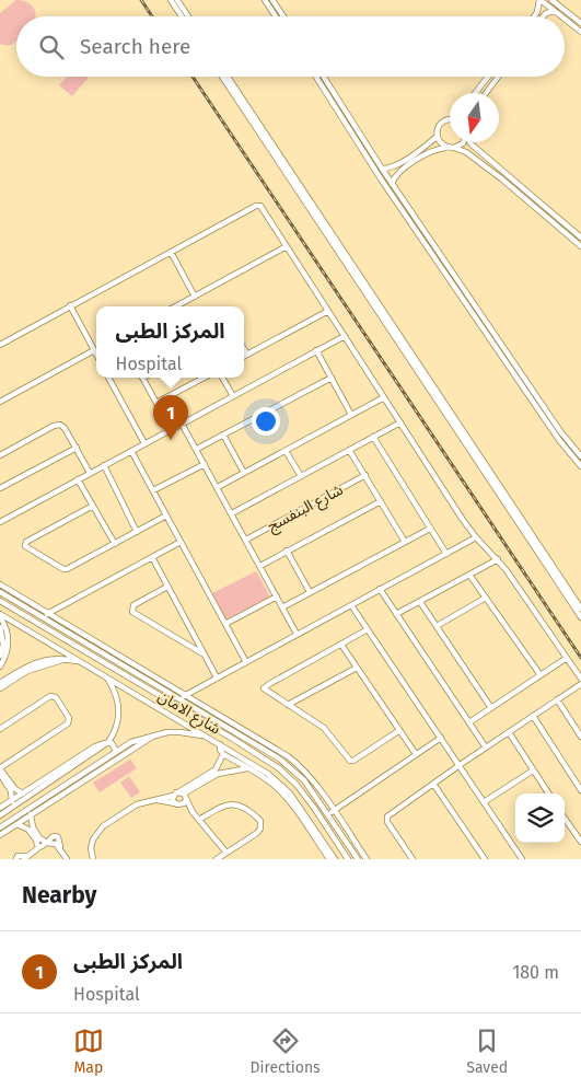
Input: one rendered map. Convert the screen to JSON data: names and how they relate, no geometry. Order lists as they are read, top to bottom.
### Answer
{
  "streets": {
    "street": ["شارع البنفسج", "شارع الامان"]
  },
  "north": "bottom",
  "page": {
    "search": "Search here",
    "popup": ["المركز الطبى", "Hospital"],
    "pins": "1",
    "heading": "Nearby",
    "list": [
      {
        "mark": "1",
        "name": "المركز الطبى",
        "note": "Hospital",
        "value": "180 m"
      }
    ],
    "nav": ["Map", "Directions", "Saved"]
  }
}
